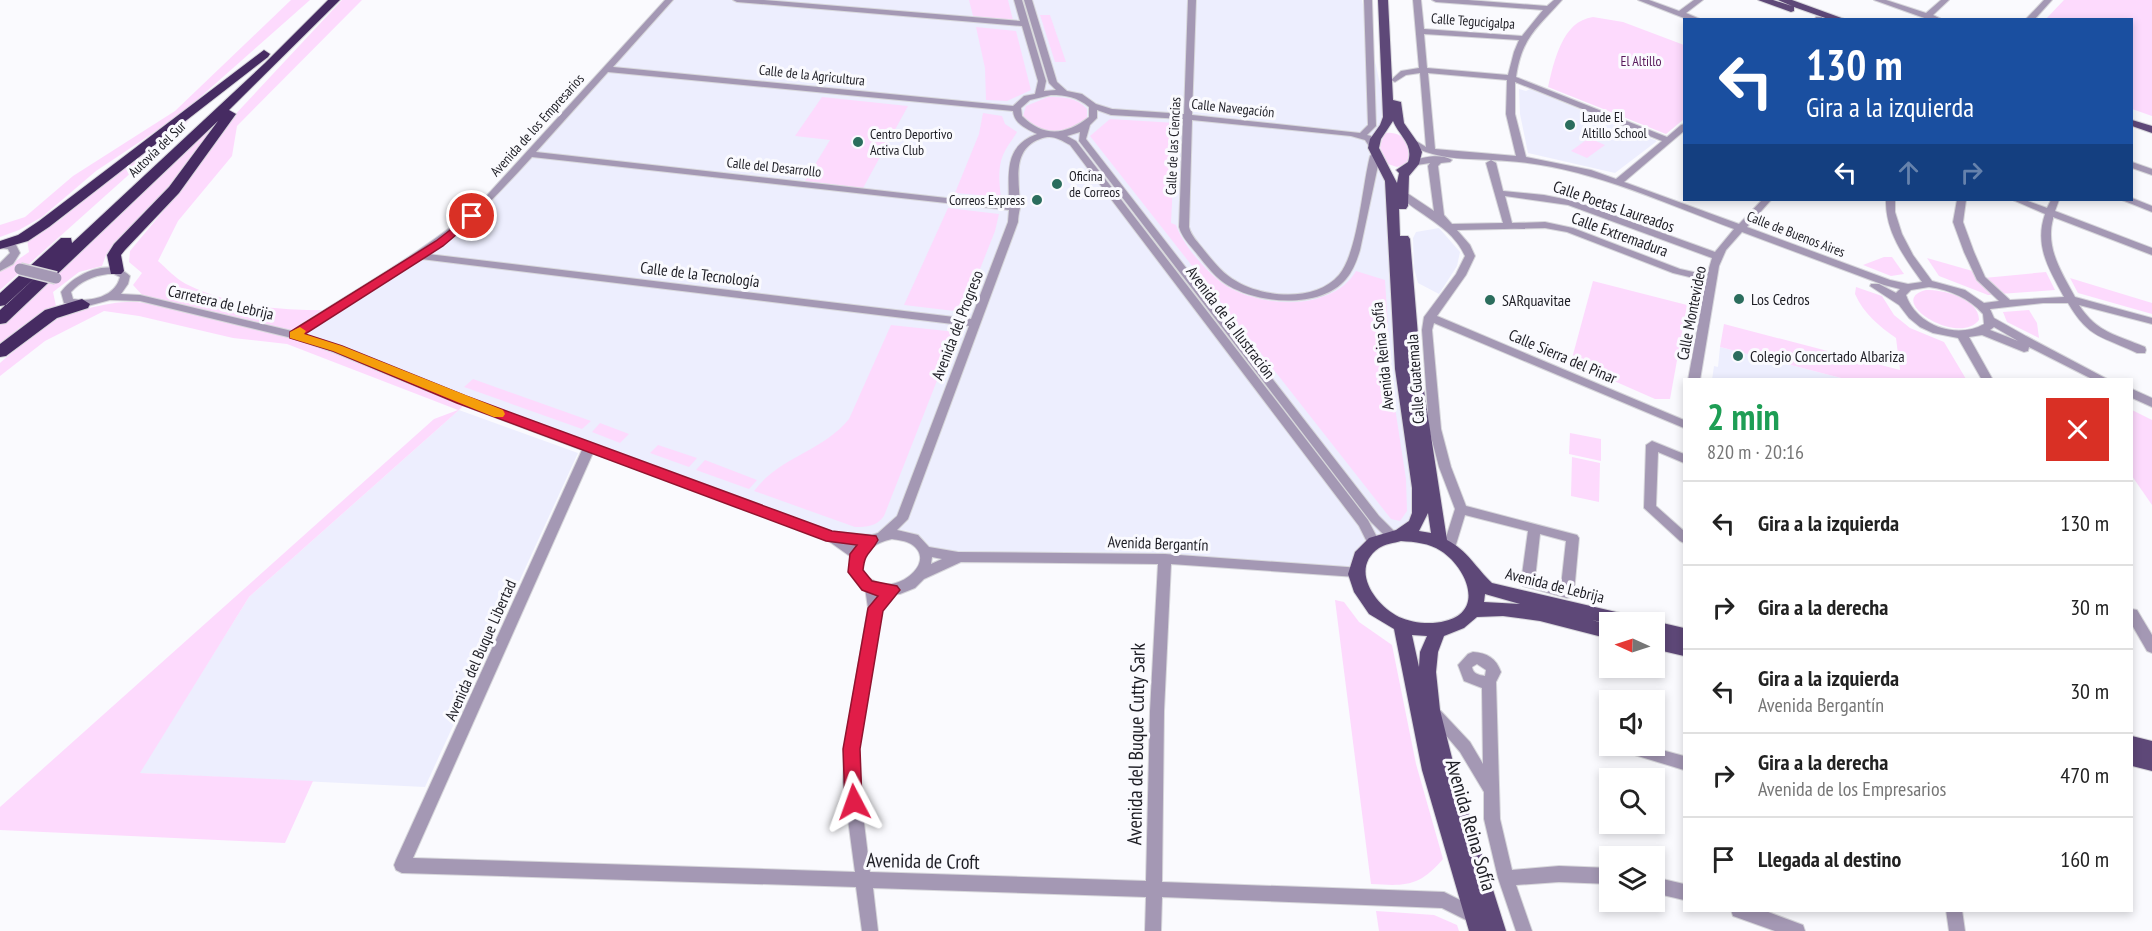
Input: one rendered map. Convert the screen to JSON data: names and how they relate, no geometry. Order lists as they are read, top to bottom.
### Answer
{
  "streets": {
    "highway": ["Autovía del Sur"],
    "main road": ["Avenida Reina Sofía", "Avenida de Lebrija"],
    "street": [
      "Calle Tegucigalpa",
      "Calle de la Agricultura",
      "Calle Navegación",
      "Avenida de los Empresarios",
      "Calle de las Ciencias",
      "Calle del Desarrollo",
      "Calle Poetas Laureados",
      "Calle Extremadura",
      "Calle de Buenos Aires",
      "Calle de la Tecnología",
      "Carretera de Lebrija",
      "Calle Montevideo",
      "Avenida de la Ilustración",
      "Avenida del Progreso",
      "Calle Sierra del Pinar",
      "Calle Guatemala",
      "Avenida Bergantín",
      "Avenida del Buque Libertad",
      "Avenida del Buque Cutty Sark",
      "Avenida de Croft"
    ]
  },
  "crossings": [
    ["Calle de la Agricultura", "Avenida de los Empresarios"],
    ["Calle Navegación", "Calle de las Ciencias"],
    ["Calle Navegación", "Avenida de la Ilustración"],
    ["Calle Navegación", "Avenida Reina Sofía"],
    ["Avenida de los Empresarios", "Calle del Desarrollo"],
    ["Avenida de los Empresarios", "Calle de la Tecnología"],
    ["Avenida de los Empresarios", "Carretera de Lebrija"],
    ["Calle de las Ciencias", "Calle de Buenos Aires"],
    ["Calle de las Ciencias", "Avenida Reina Sofía"],
    ["Calle del Desarrollo", "Avenida del Progreso"],
    ["Calle Poetas Laureados", "Calle Montevideo"],
    ["Calle Extremadura", "Calle Montevideo"],
    ["Calle Extremadura", "Calle Guatemala"],
    ["Calle de Buenos Aires", "Calle Montevideo"],
    ["Calle de Buenos Aires", "Avenida Reina Sofía"],
    ["Calle de Buenos Aires", "Calle Guatemala"],
    ["Calle de la Tecnología", "Avenida del Progreso"],
    ["Avenida de la Ilustración", "Avenida Reina Sofía"],
    ["Avenida de la Ilustración", "Avenida Bergantín"],
    ["Avenida de la Ilustración", "Avenida de Lebrija"],
    ["Avenida del Progreso", "Avenida Bergantín"],
    ["Avenida Reina Sofía", "Avenida Bergantín"],
    ["Avenida Reina Sofía", "Avenida de Lebrija"],
    ["Avenida Reina Sofía", "Avenida de Croft"],
    ["Calle Sierra del Pinar", "Calle Guatemala"],
    ["Avenida Bergantín", "Avenida de Lebrija"],
    ["Avenida Bergantín", "Avenida del Buque Cutty Sark"],
    ["Avenida del Buque Libertad", "Avenida de Croft"],
    ["Avenida del Buque Cutty Sark", "Avenida de Croft"]
  ],
  "parks": ["El Altillo"],
  "places": [
    "Laude El Altillo School",
    "Centro Deportivo Activa Club",
    "Oficina de Correos",
    "Correos Express",
    "Los Cedros",
    "SARquavitae",
    "Colegio Concertado Albariza"
  ],
  "north": "left",
  "page": {
    "turn": ["130 m", "Gira a la izquierda"],
    "heading": ["2 min", "820 m · 20:16"],
    "list": [
      {
        "name": "Gira a la izquierda",
        "value": "130 m"
      },
      {
        "name": "Gira a la derecha",
        "value": "30 m"
      },
      {
        "name": "Gira a la izquierda",
        "note": "Avenida Bergantín",
        "value": "30 m"
      },
      {
        "name": "Gira a la derecha",
        "note": "Avenida de los Empresarios",
        "value": "470 m"
      },
      {
        "name": "Llegada al destino",
        "value": "160 m"
      }
    ]
  }
}
